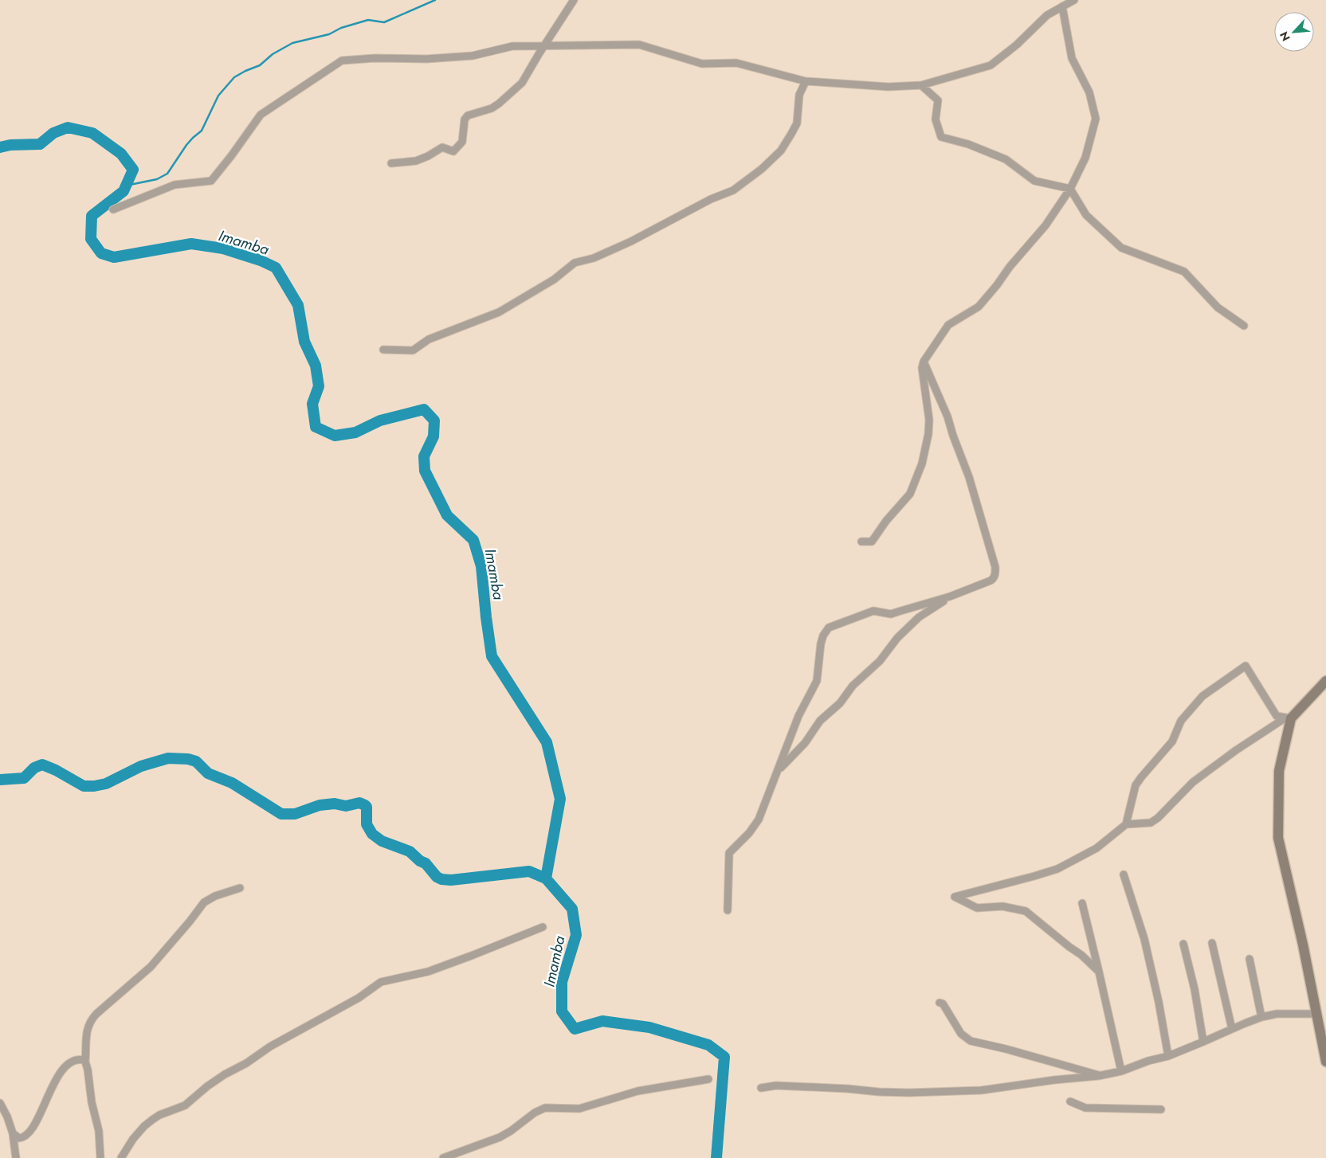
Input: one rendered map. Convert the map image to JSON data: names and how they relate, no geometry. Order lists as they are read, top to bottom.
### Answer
{
  "water": ["Imamba"],
  "north": "bottom left"
}
